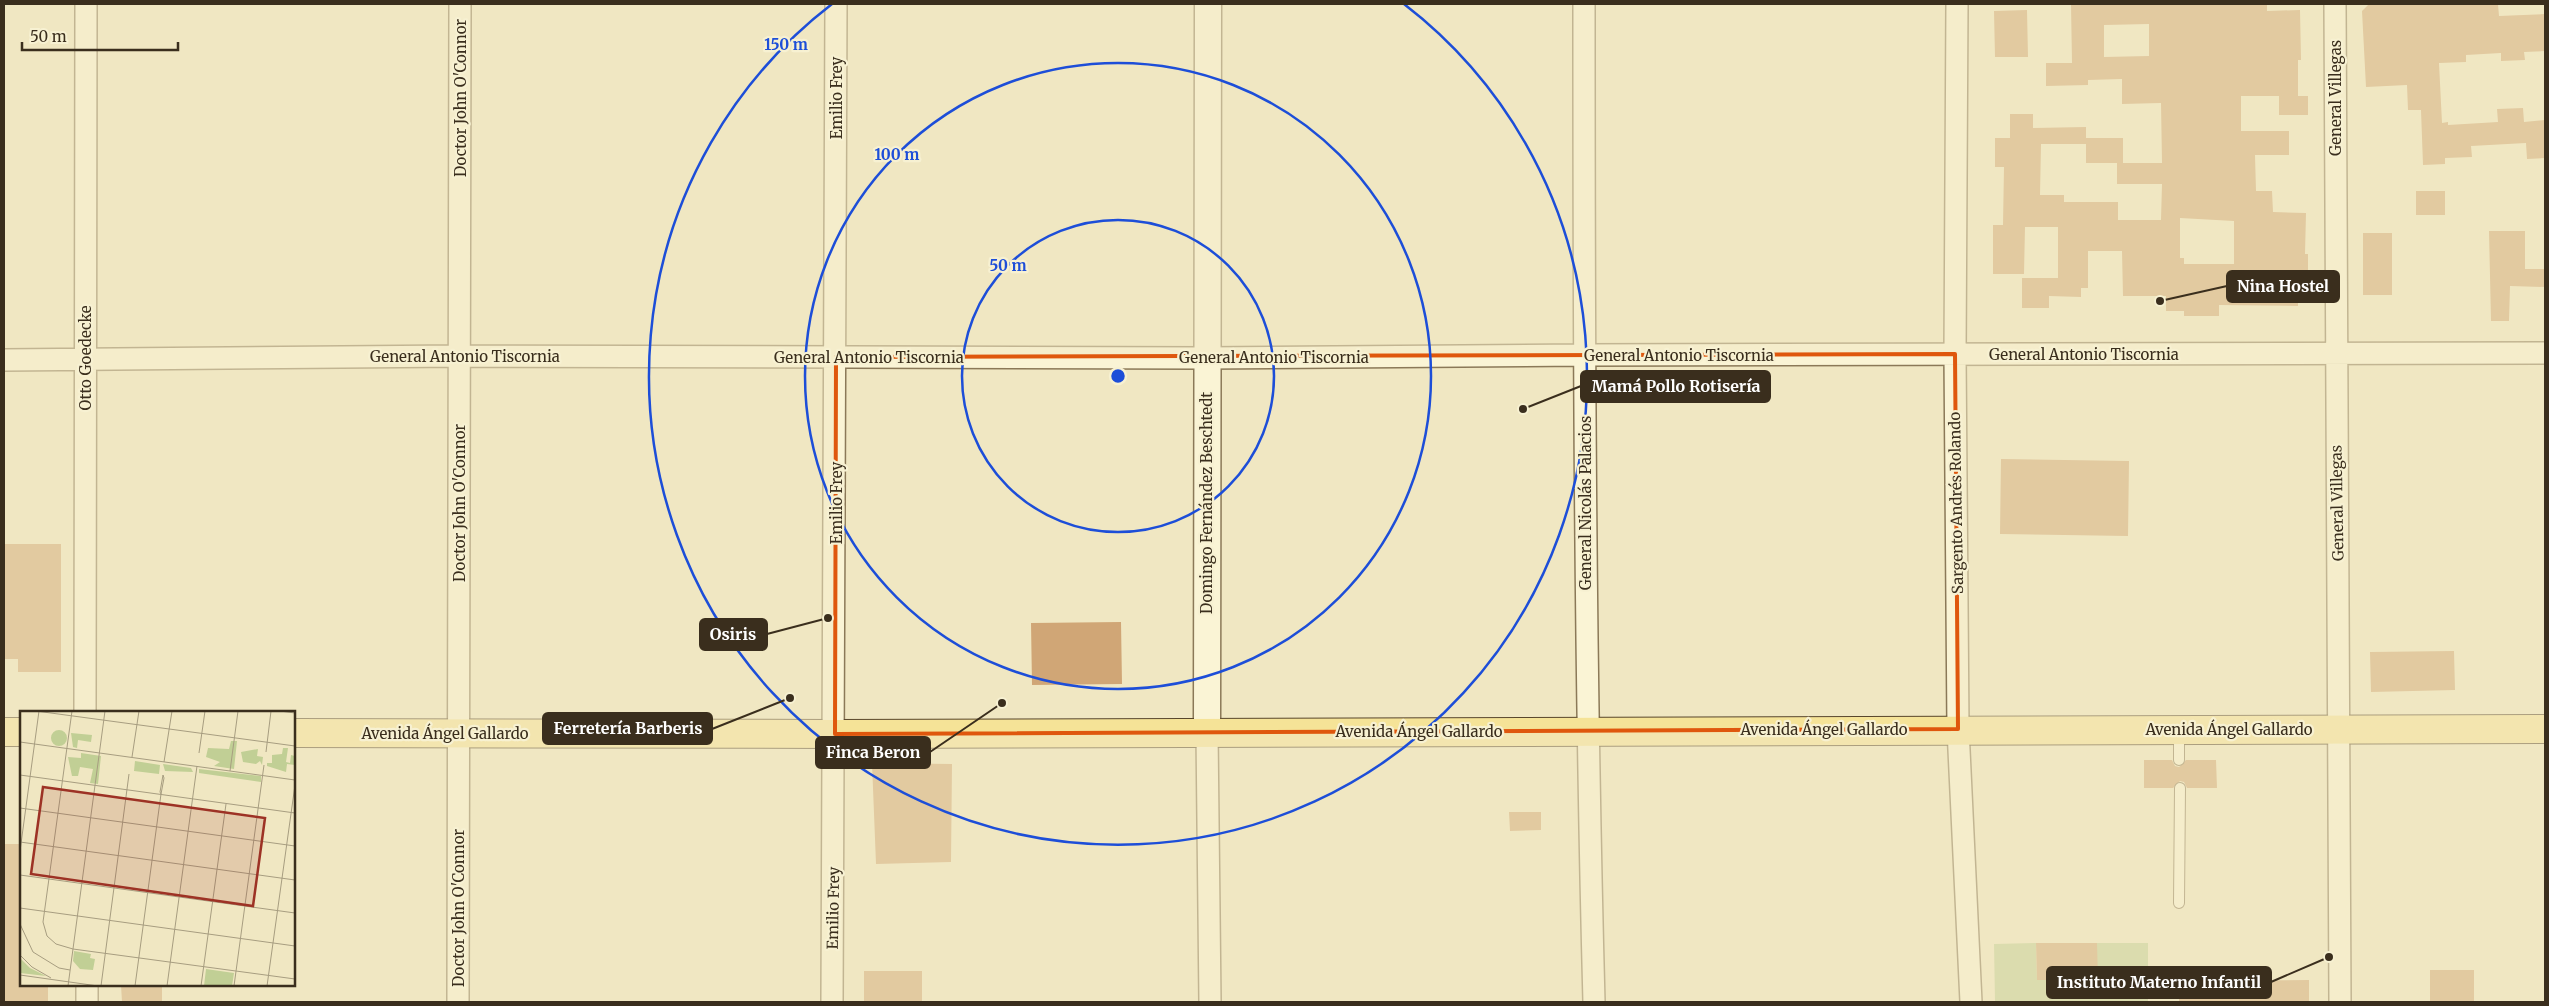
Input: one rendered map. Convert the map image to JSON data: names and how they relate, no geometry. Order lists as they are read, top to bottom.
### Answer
{
  "streets": {
    "main road": ["Avenida Ángel Gallardo"],
    "street": [
      "Doctor John O'Connor",
      "Emilio Frey",
      "General Villegas",
      "General Antonio Tiscornia",
      "Otto Goedecke",
      "Domingo Fernández Beschtedt",
      "General Nicolás Palacios",
      "Sargento Andrés Rolando"
    ]
  },
  "crossings": [
    ["Doctor John O'Connor", "General Antonio Tiscornia"],
    ["Doctor John O'Connor", "Avenida Ángel Gallardo"],
    ["Emilio Frey", "General Antonio Tiscornia"],
    ["Emilio Frey", "Avenida Ángel Gallardo"],
    ["General Villegas", "General Antonio Tiscornia"],
    ["General Villegas", "Avenida Ángel Gallardo"],
    ["General Antonio Tiscornia", "Otto Goedecke"],
    ["General Antonio Tiscornia", "Domingo Fernández Beschtedt"],
    ["General Antonio Tiscornia", "General Nicolás Palacios"],
    ["General Antonio Tiscornia", "Sargento Andrés Rolando"],
    ["Domingo Fernández Beschtedt", "Avenida Ángel Gallardo"],
    ["General Nicolás Palacios", "Avenida Ángel Gallardo"],
    ["Sargento Andrés Rolando", "Avenida Ángel Gallardo"]
  ],
  "places": [
    "Nina Hostel",
    "Mamá Pollo Rotisería",
    "Osiris",
    "Ferretería Barberis",
    "Finca Beron",
    "Instituto Materno Infantil"
  ],
  "scale_bar": "50 m",
  "rings": ["150 m", "100 m", "50 m"]
}
